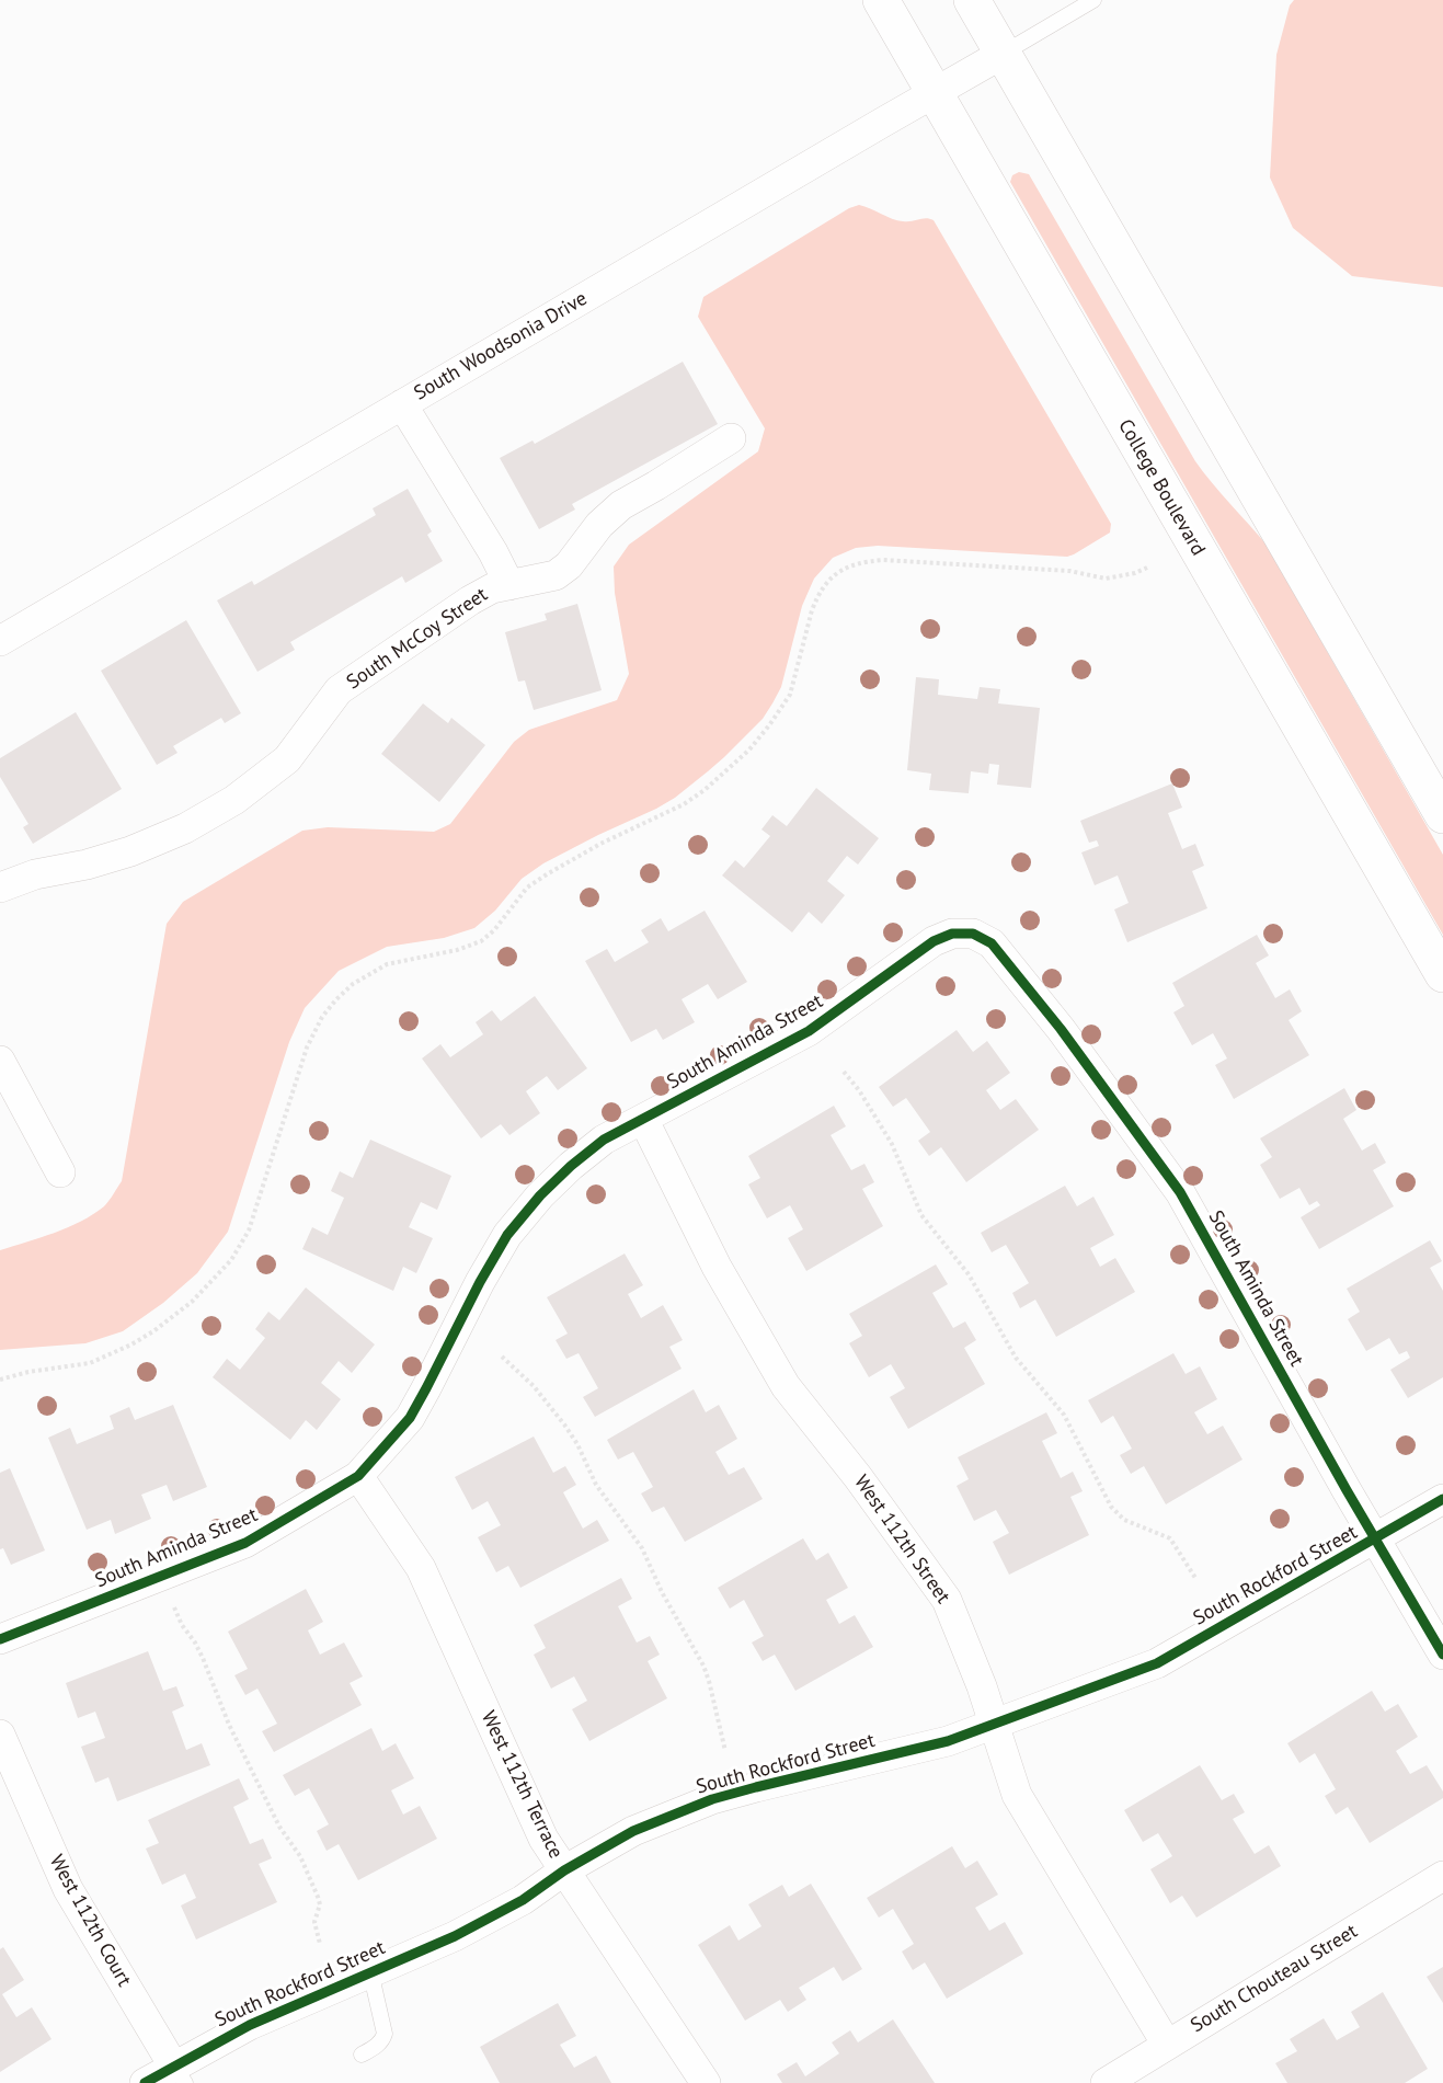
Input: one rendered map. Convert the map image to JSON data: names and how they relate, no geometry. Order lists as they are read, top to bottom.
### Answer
{
  "streets": {
    "main road": ["College Boulevard"],
    "street": [
      "South Woodsonia Drive",
      "South McCoy Street",
      "South Aminda Street",
      "West 112th Street",
      "South Rockford Street",
      "West 112th Terrace",
      "West 112th Court",
      "South Chouteau Street"
    ]
  },
  "crossings": [
    ["South Woodsonia Drive", "College Boulevard"],
    ["South Aminda Street", "West 112th Street"],
    ["South Aminda Street", "South Rockford Street"],
    ["South Aminda Street", "West 112th Terrace"],
    ["West 112th Street", "South Rockford Street"],
    ["West 112th Street", "South Chouteau Street"],
    ["South Rockford Street", "West 112th Terrace"],
    ["South Rockford Street", "West 112th Court"]
  ]
}
